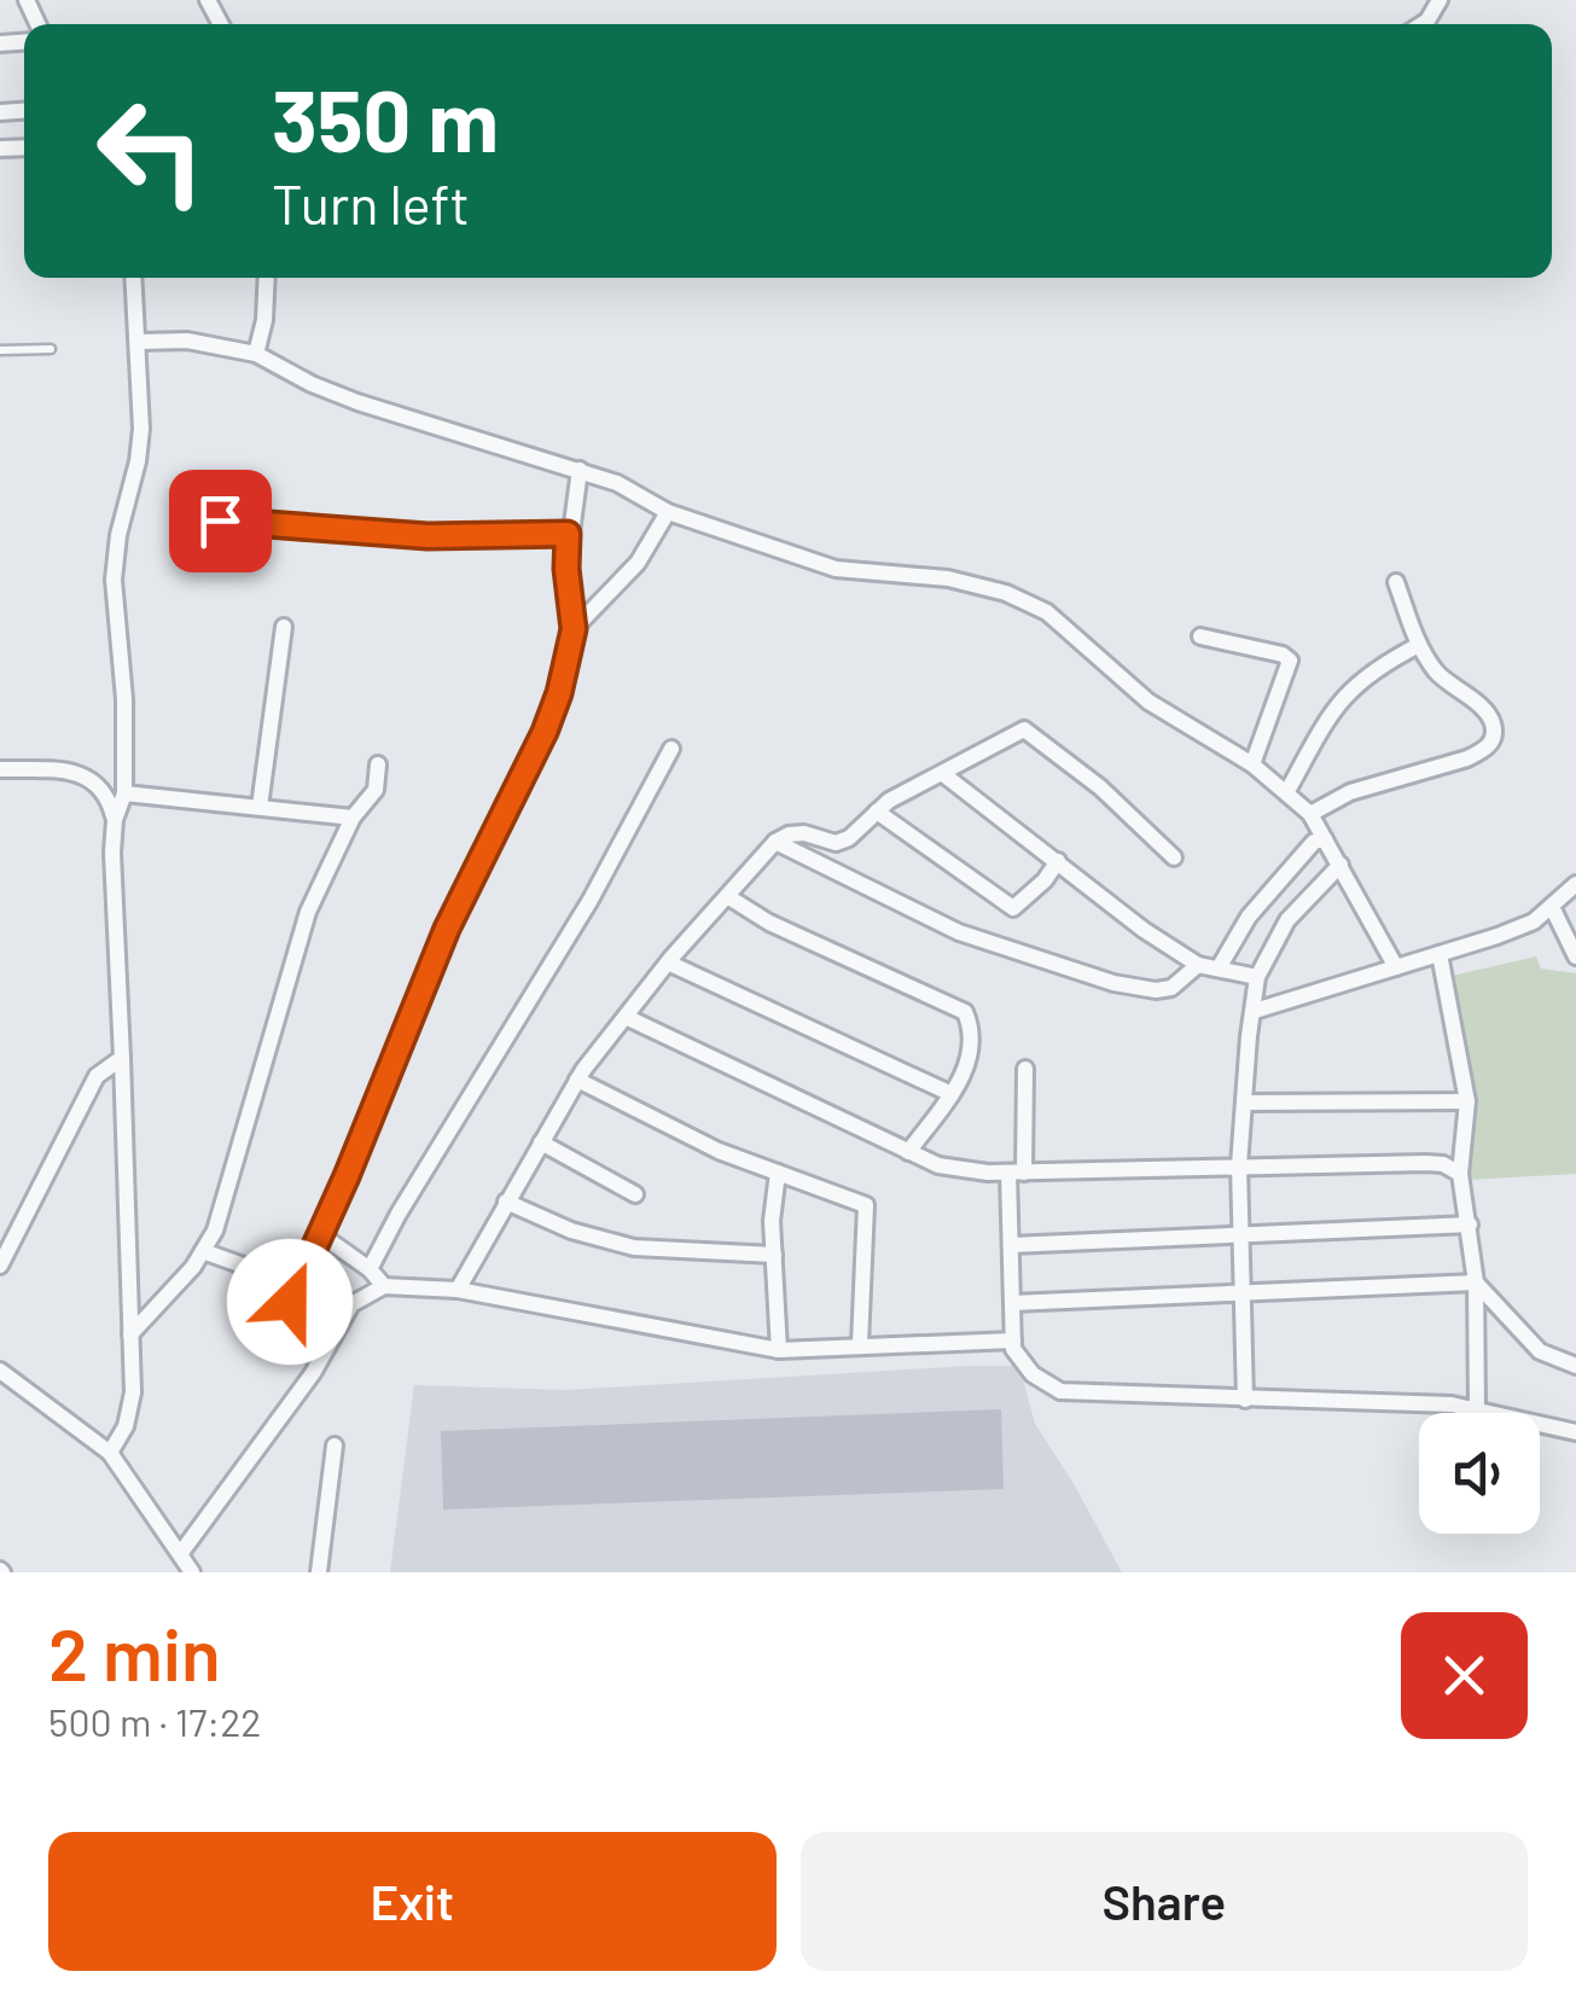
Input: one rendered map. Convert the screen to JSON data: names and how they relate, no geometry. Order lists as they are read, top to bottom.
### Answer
{
  "page": {
    "turn": ["350 m", "Turn left"],
    "heading": ["2 min", "500 m · 17:22"],
    "buttons": ["Exit", "Share"]
  }
}
